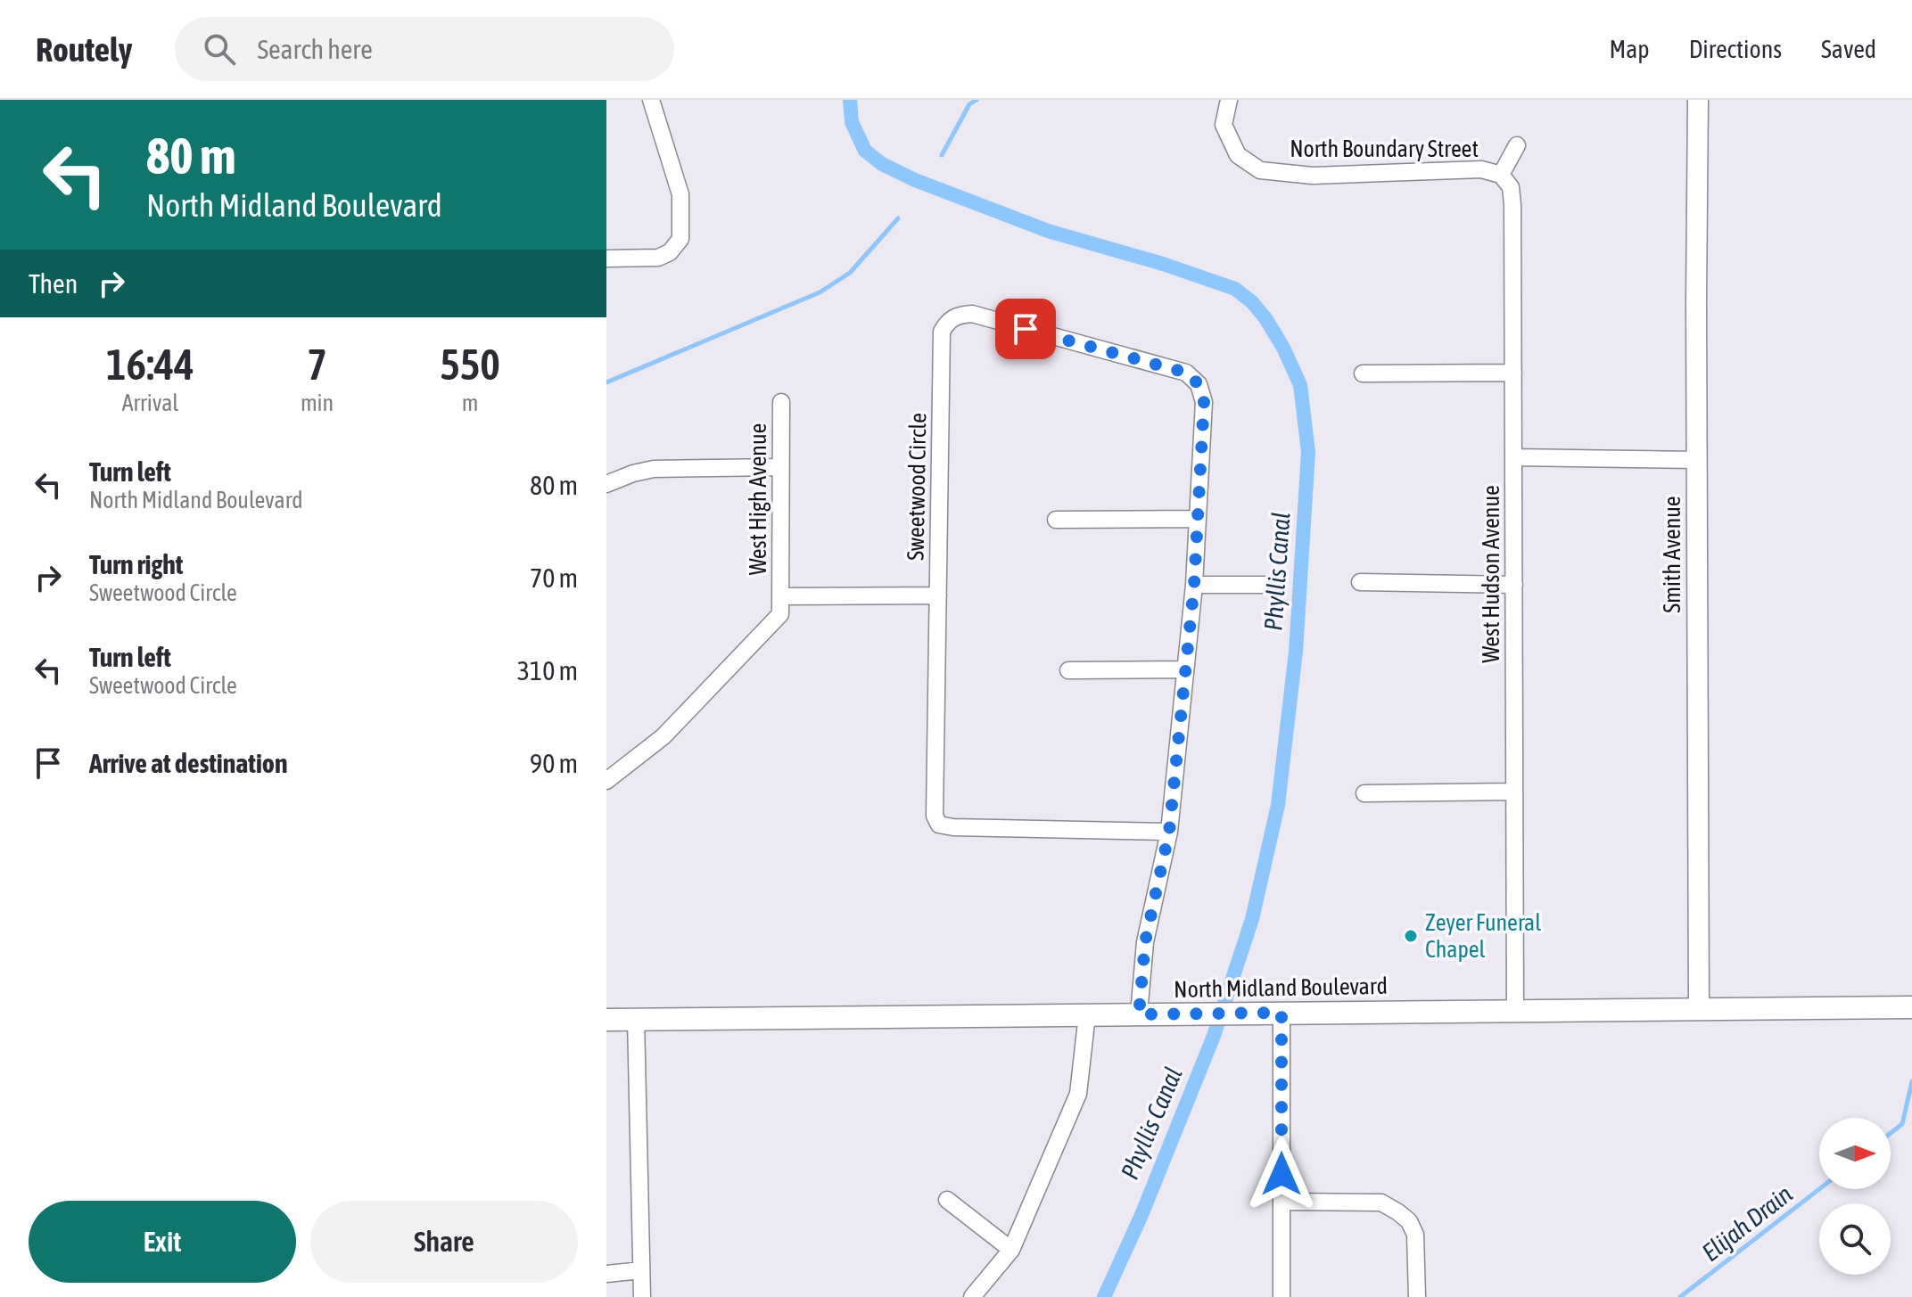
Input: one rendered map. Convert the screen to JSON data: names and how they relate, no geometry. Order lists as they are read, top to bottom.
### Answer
{
  "streets": {
    "main road": ["North Midland Boulevard"],
    "street": [
      "North Boundary Street",
      "Sweetwood Circle",
      "West High Avenue",
      "Smith Avenue",
      "West Hudson Avenue"
    ]
  },
  "crossings": [
    ["North Boundary Street", "West Hudson Avenue"],
    ["Sweetwood Circle", "North Midland Boulevard"],
    ["Smith Avenue", "North Midland Boulevard"],
    ["West Hudson Avenue", "North Midland Boulevard"]
  ],
  "water": ["Phyllis Canal", "Elijah Drain"],
  "places": ["Zeyer Funeral Chapel"],
  "north": "right",
  "page": {
    "header": "Routely",
    "search": "Search here",
    "nav": ["Map", "Directions", "Saved"],
    "turn": ["80 m", "North Midland Boulevard"],
    "then": "Then",
    "eta": [
      "16:44",
      "Arrival",
      "7",
      "min",
      "550",
      "m"
    ],
    "list": [
      {
        "name": "Turn left",
        "note": "North Midland Boulevard",
        "value": "80 m"
      },
      {
        "name": "Turn right",
        "note": "Sweetwood Circle",
        "value": "70 m"
      },
      {
        "name": "Turn left",
        "note": "Sweetwood Circle",
        "value": "310 m"
      },
      {
        "name": "Arrive at destination",
        "value": "90 m"
      }
    ],
    "buttons": ["Exit", "Share"]
  }
}
